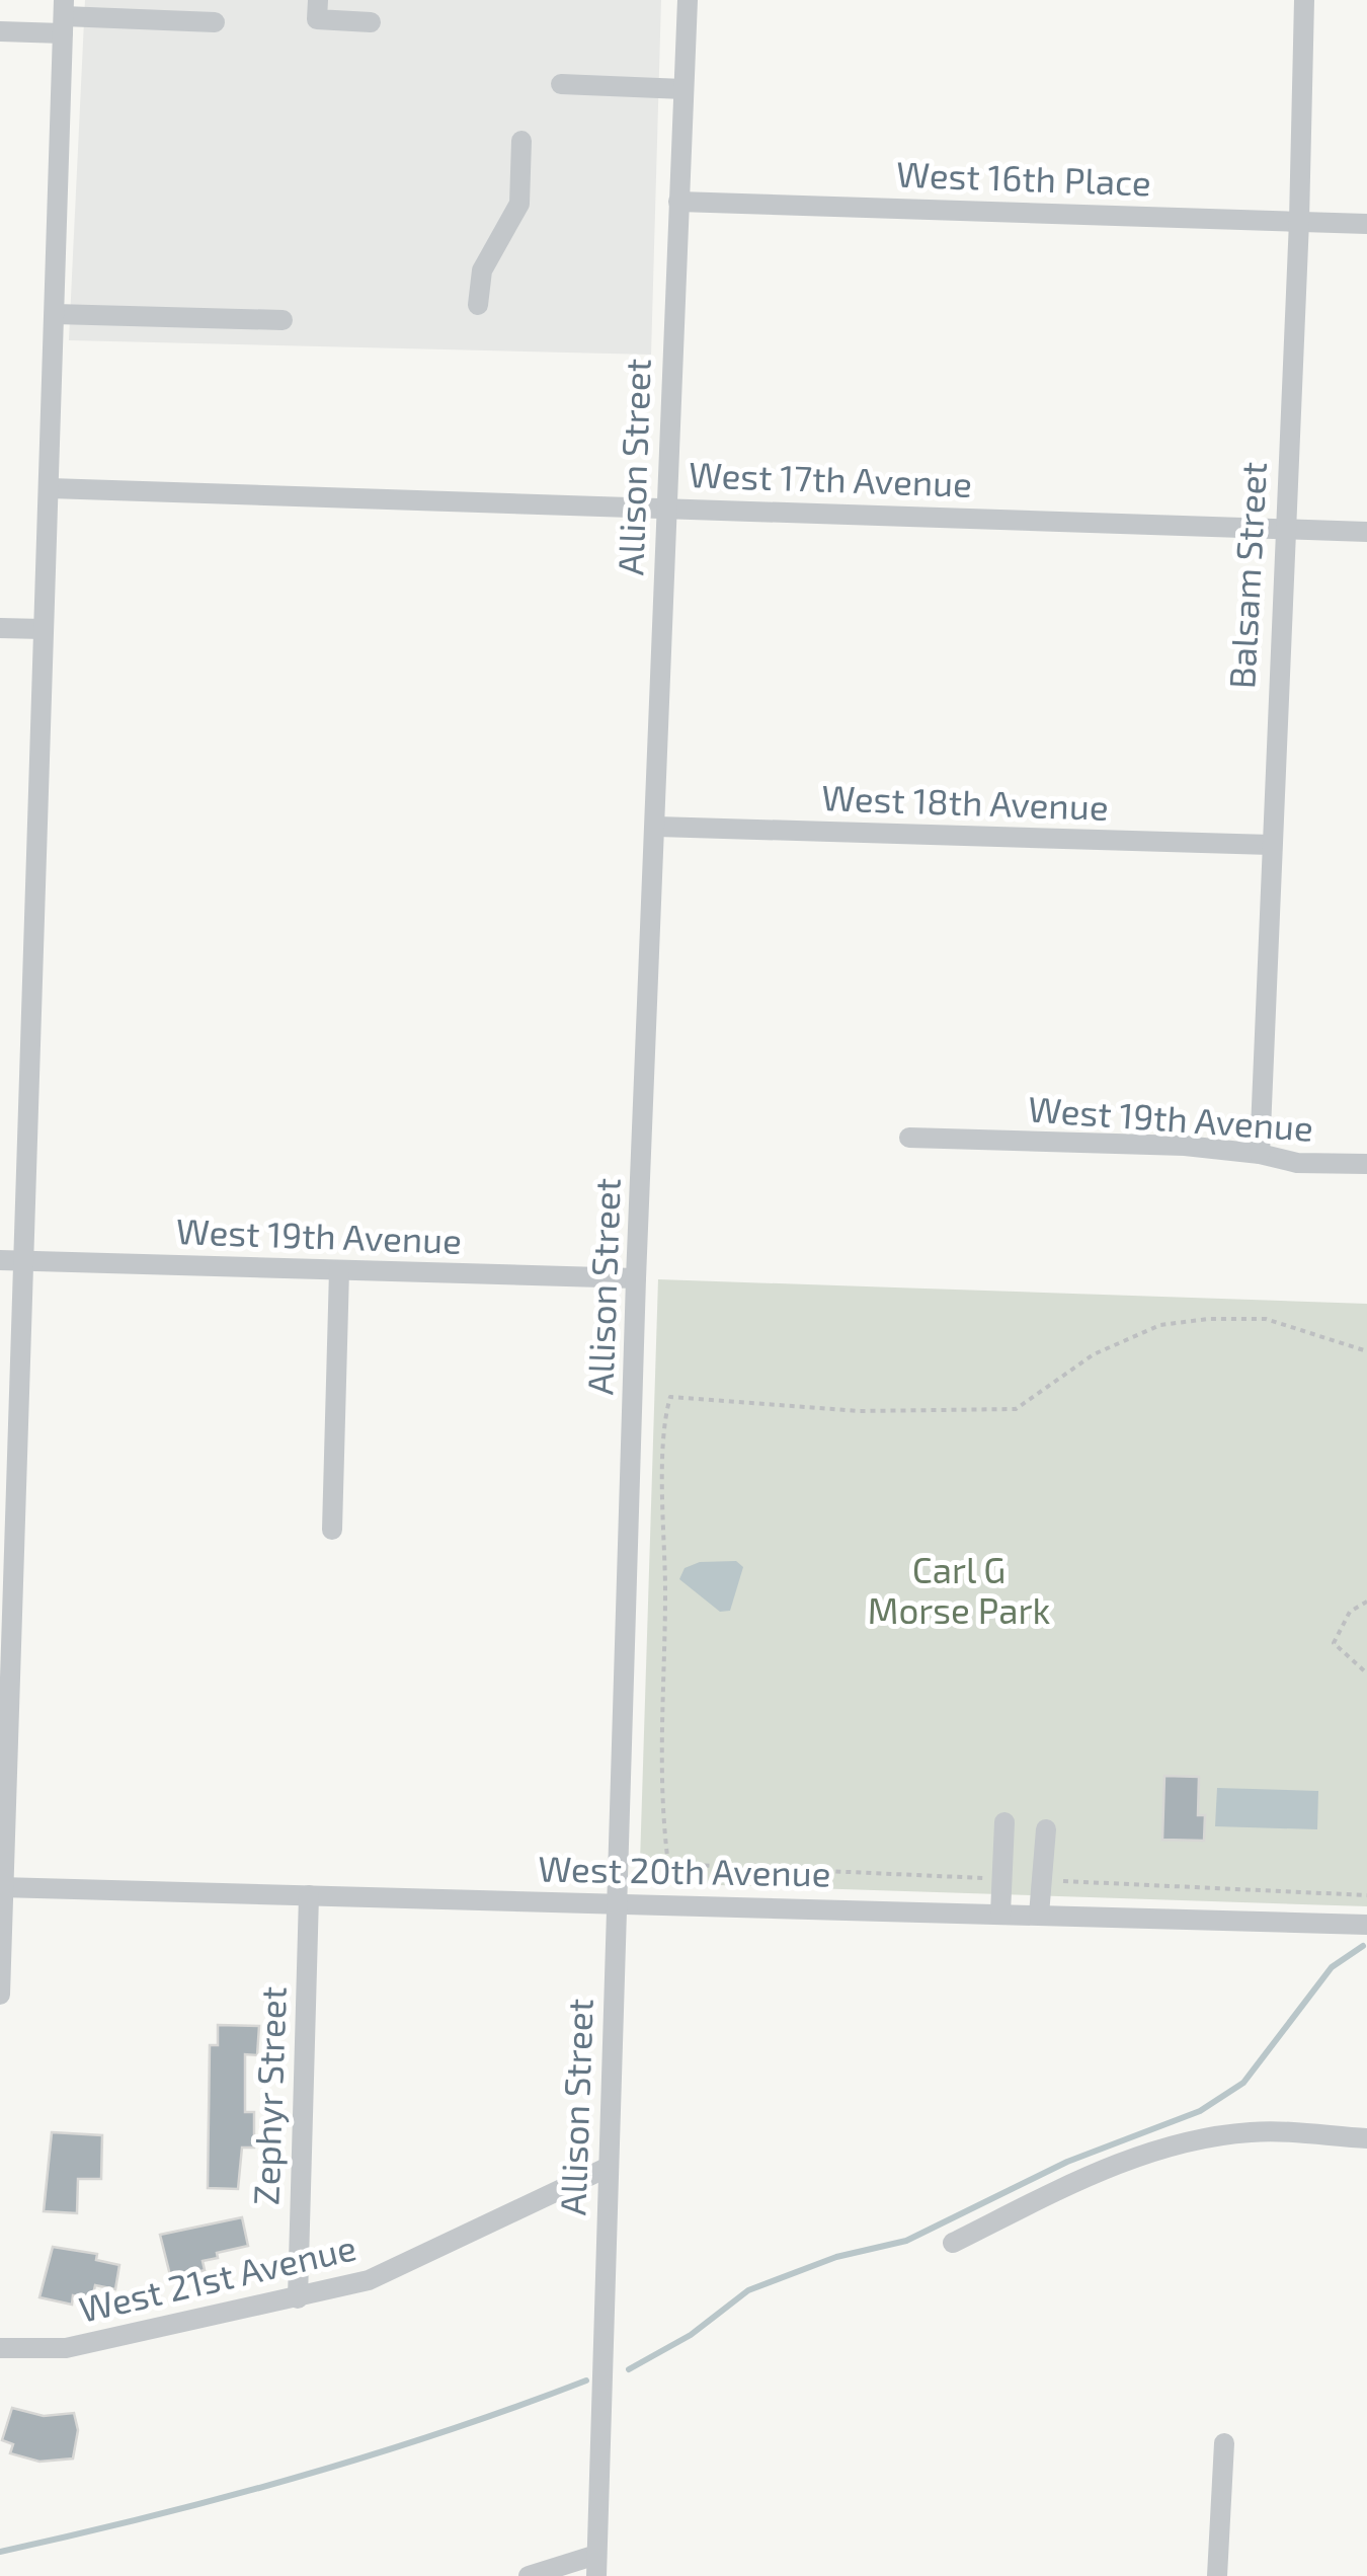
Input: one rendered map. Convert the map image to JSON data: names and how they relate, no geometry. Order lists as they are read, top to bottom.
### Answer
{
  "streets": {
    "street": [
      "West 16th Place",
      "Allison Street",
      "West 17th Avenue",
      "Balsam Street",
      "West 18th Avenue",
      "West 19th Avenue",
      "West 20th Avenue",
      "Zephyr Street",
      "West 21st Avenue"
    ]
  },
  "crossings": [
    ["West 16th Place", "Allison Street"],
    ["West 16th Place", "Balsam Street"],
    ["Allison Street", "West 17th Avenue"],
    ["Allison Street", "West 18th Avenue"],
    ["Allison Street", "West 19th Avenue"],
    ["Allison Street", "West 20th Avenue"],
    ["Allison Street", "West 21st Avenue"],
    ["West 17th Avenue", "Balsam Street"],
    ["Balsam Street", "West 18th Avenue"],
    ["Balsam Street", "West 19th Avenue"],
    ["West 20th Avenue", "Zephyr Street"],
    ["Zephyr Street", "West 21st Avenue"]
  ],
  "parks": ["Carl G Morse Park"]
}
